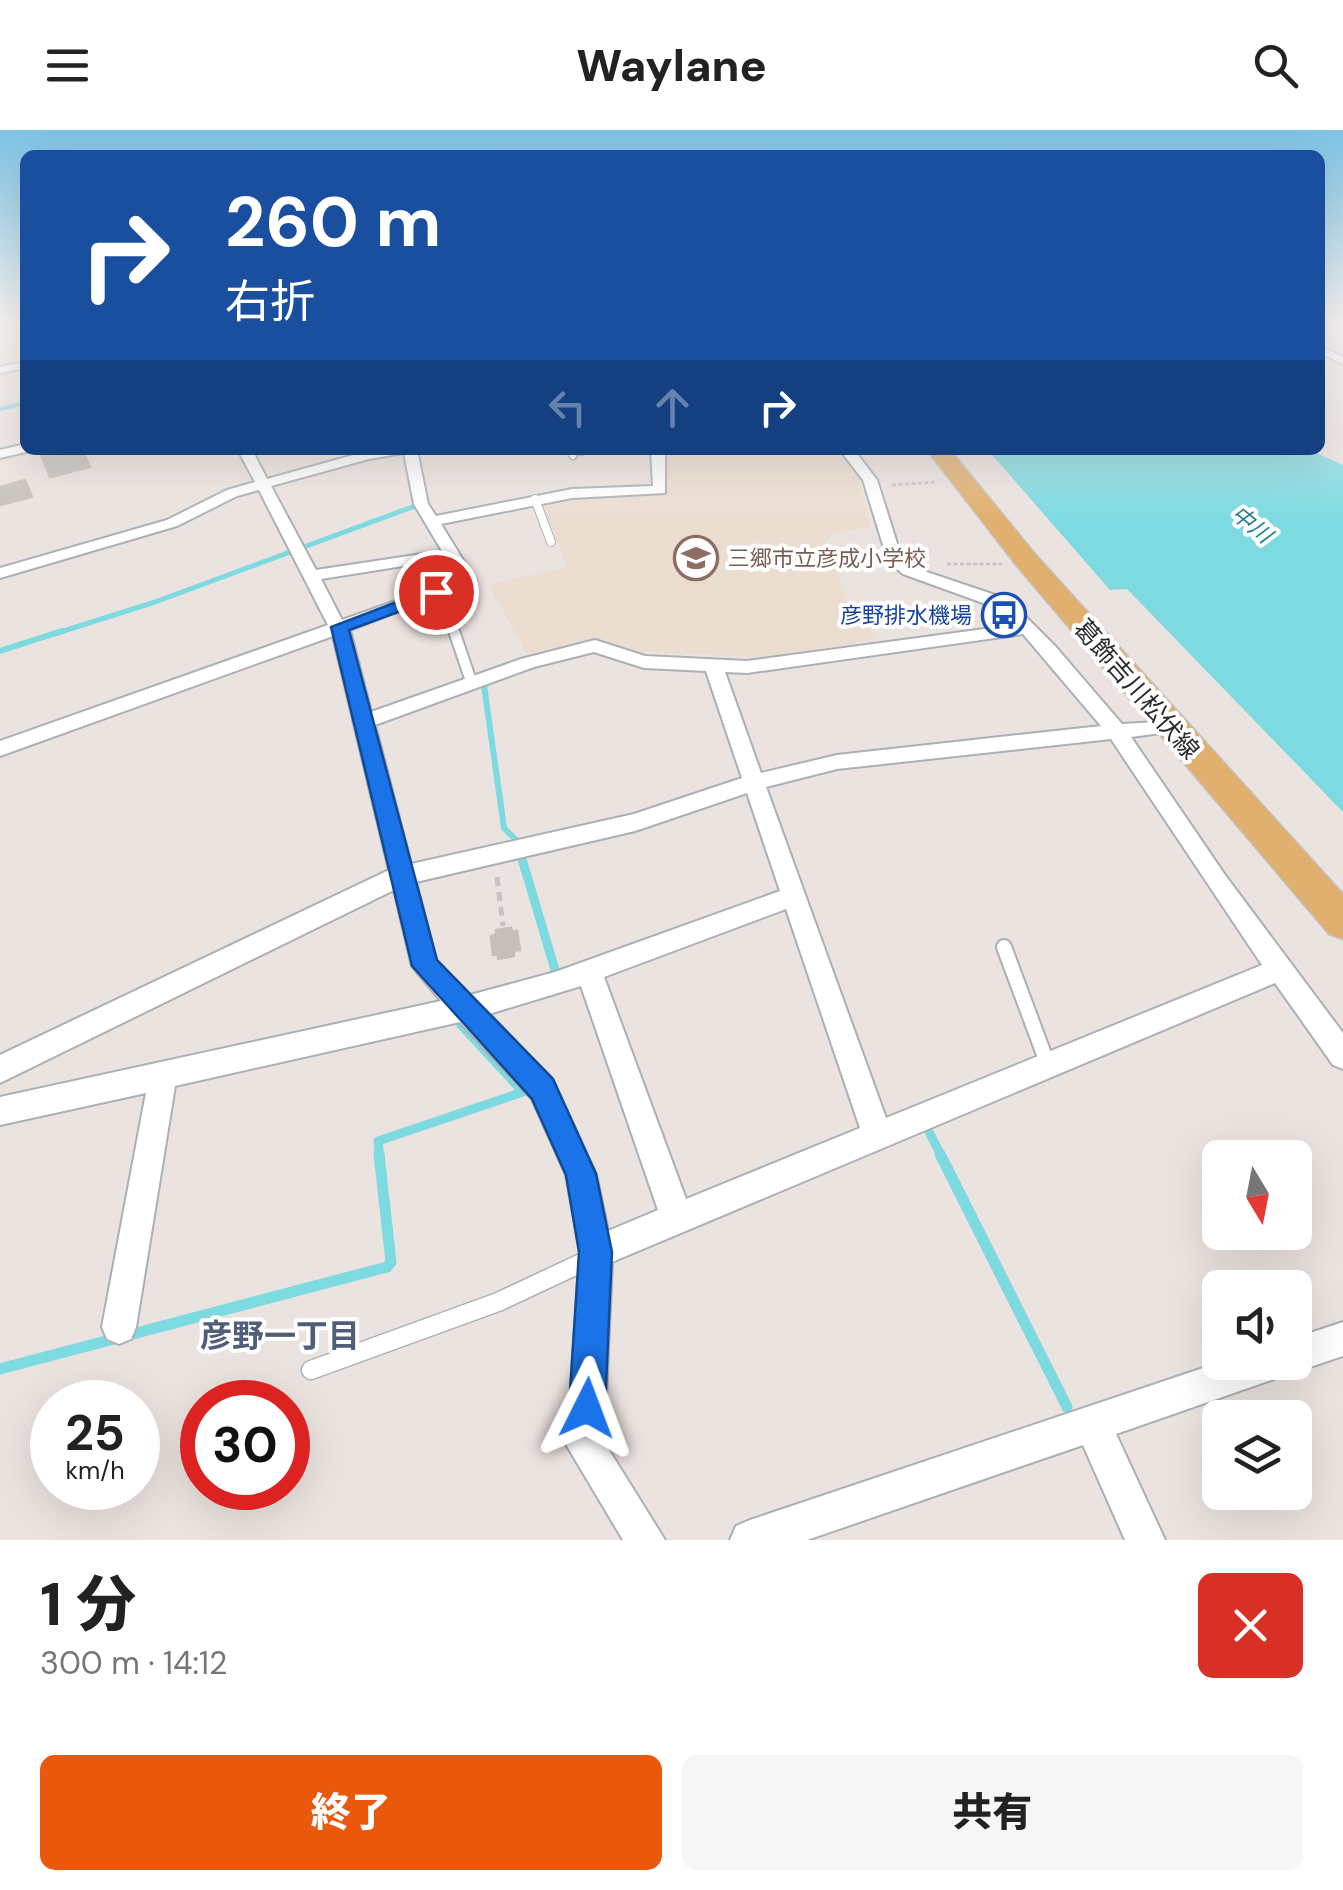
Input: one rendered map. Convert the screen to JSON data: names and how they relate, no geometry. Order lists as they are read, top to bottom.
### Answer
{
  "streets": {
    "main road": ["葛飾吉川松伏線"]
  },
  "districts": ["彦野一丁目"],
  "water": ["中川"],
  "places": {
    "school or university": ["三郷市立彦成小学校"],
    "bus stop": ["彦野排水機場"]
  },
  "north": "bottom",
  "page": {
    "header": "Waylane",
    "turn": ["260 m", "右折"],
    "speed": "25 km/h",
    "limit": "30",
    "heading": ["1 分", "300 m · 14:12"],
    "buttons": ["終了", "共有"]
  }
}
